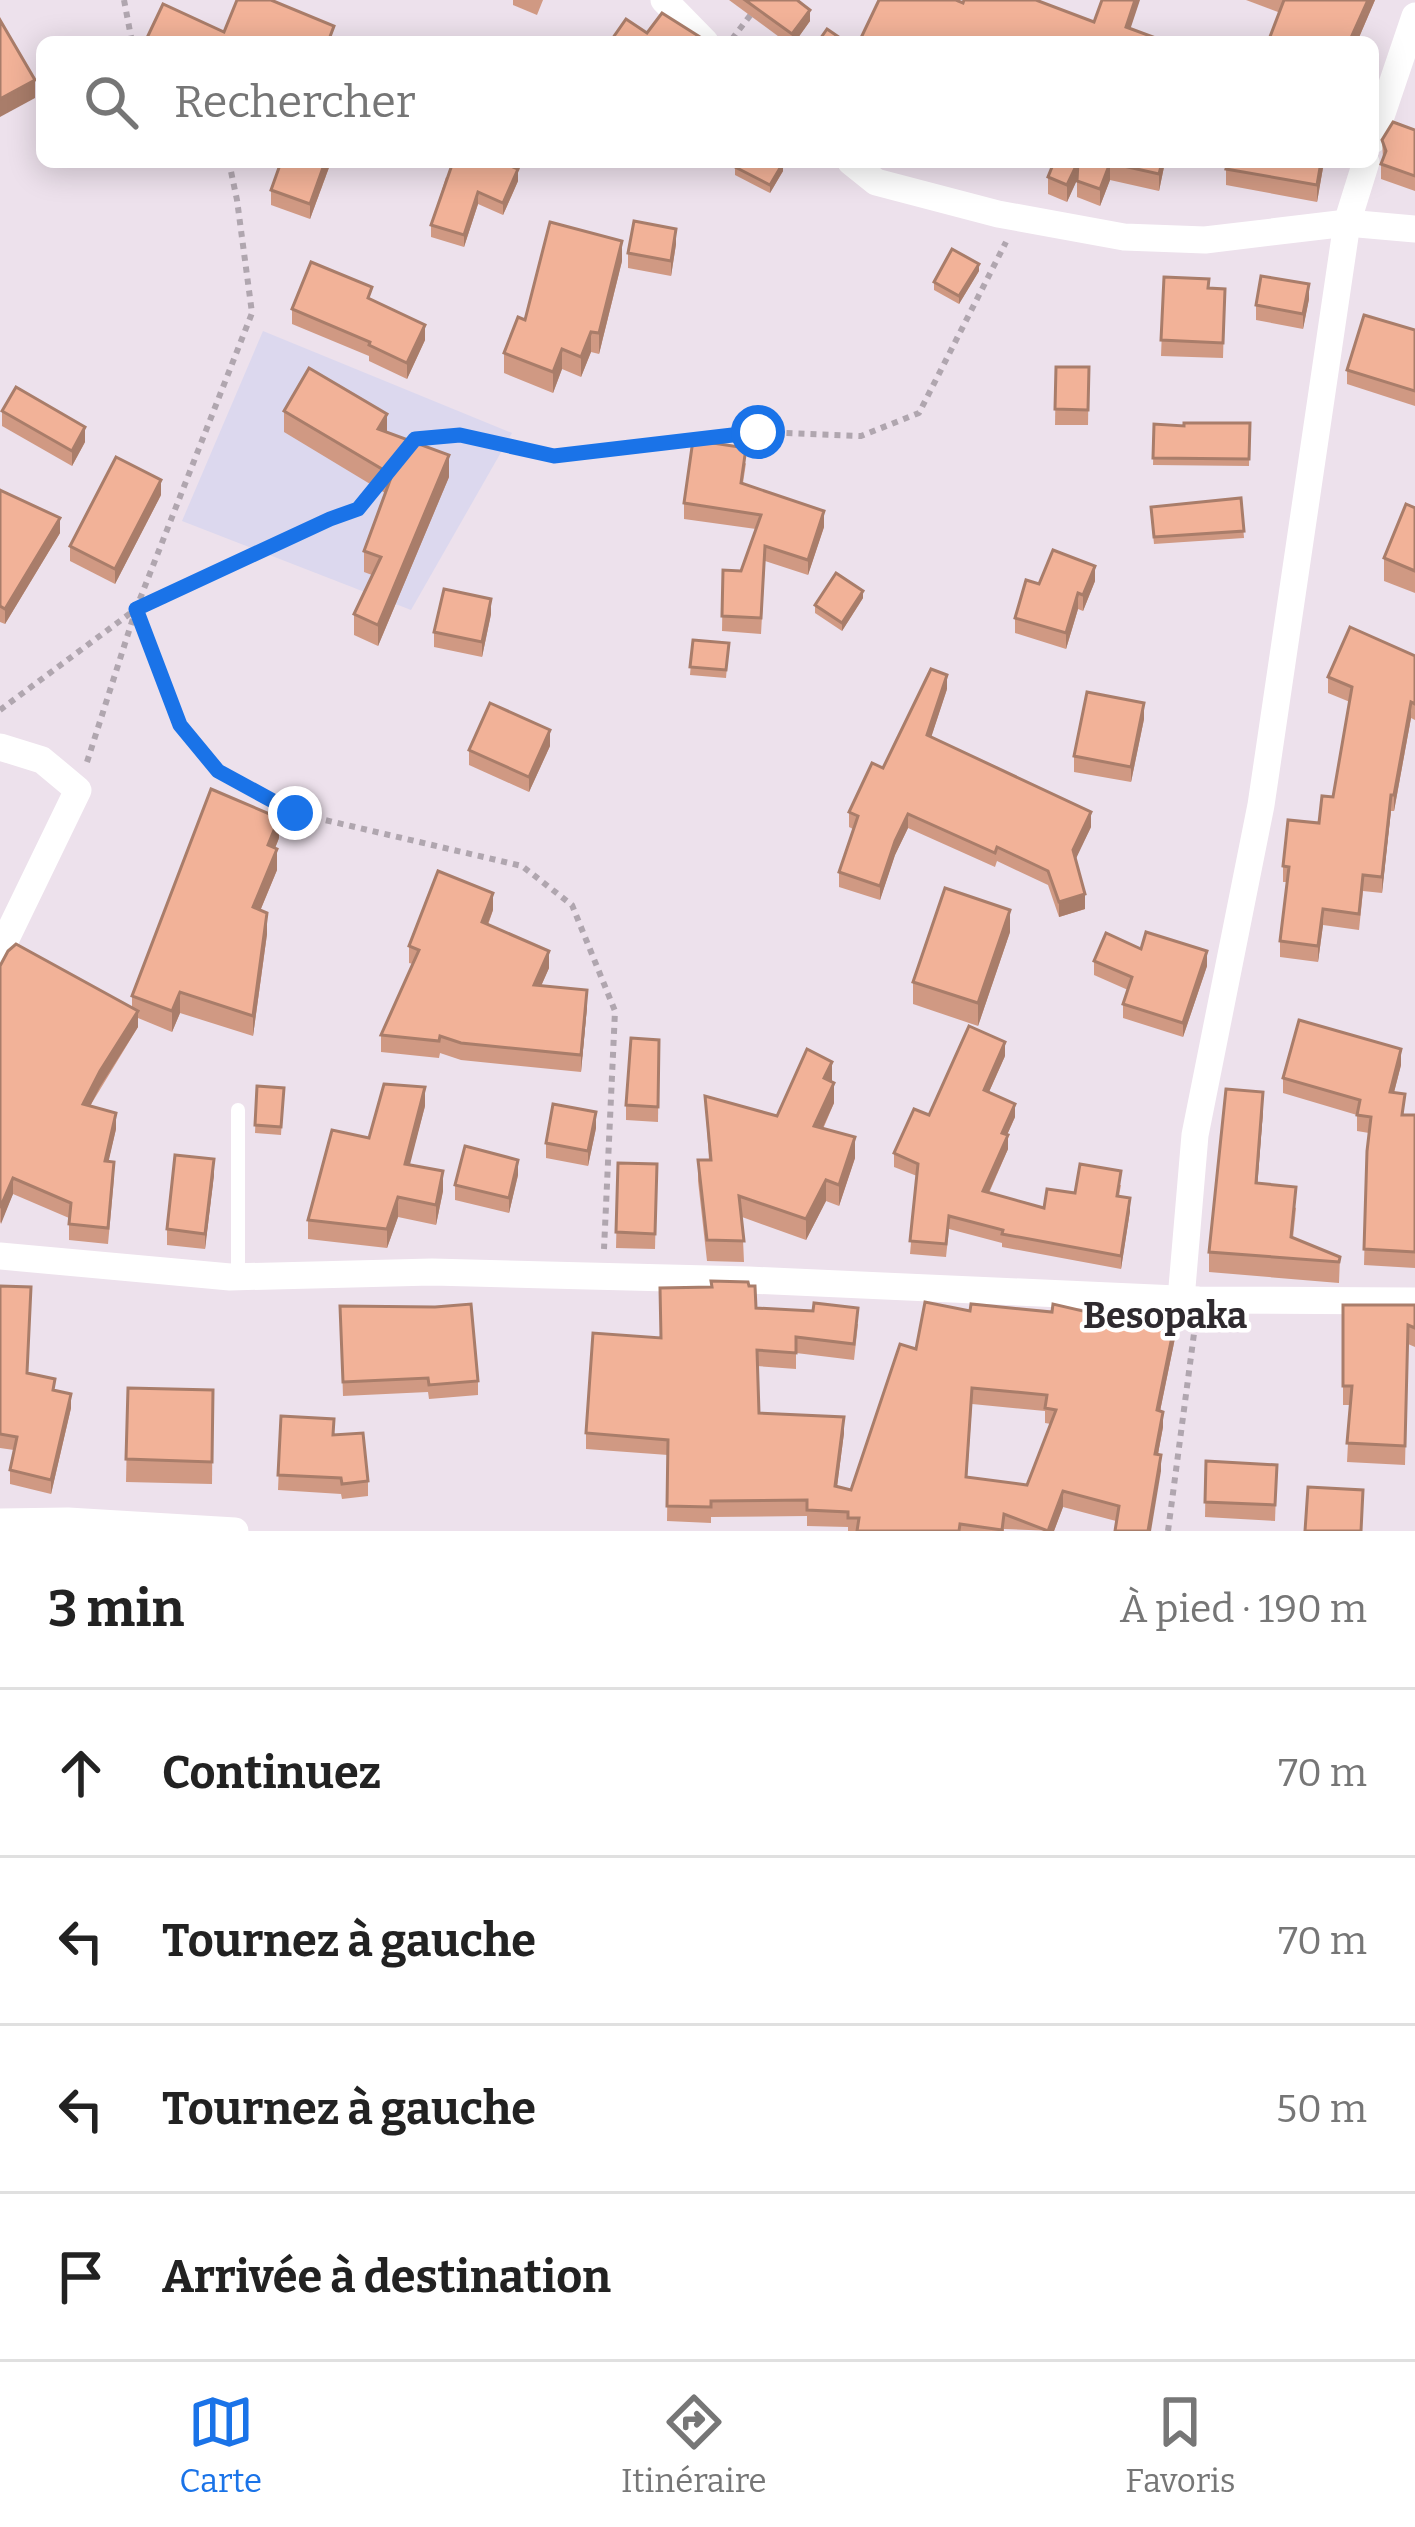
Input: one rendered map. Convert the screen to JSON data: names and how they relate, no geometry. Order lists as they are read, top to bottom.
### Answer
{
  "districts": ["Besopaka"],
  "page": {
    "search": "Rechercher",
    "heading": ["3 min", "À pied · 190 m"],
    "list": [
      ["Continuez", "70 m"],
      ["Tournez à gauche", "70 m"],
      ["Tournez à gauche", "50 m"],
      "Arrivée à destination"
    ],
    "nav": ["Carte", "Itinéraire", "Favoris"]
  }
}
